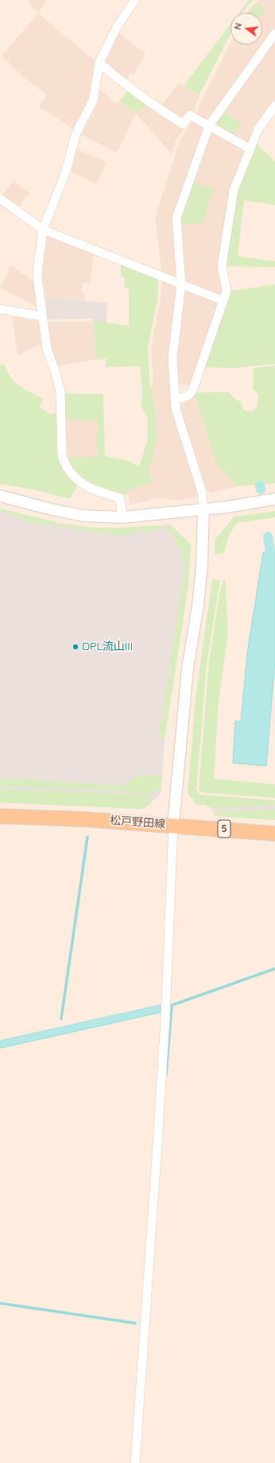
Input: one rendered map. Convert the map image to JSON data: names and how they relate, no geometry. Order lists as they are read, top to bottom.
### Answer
{
  "streets": {
    "main road": ["松戸野田線", "5"]
  },
  "places": ["DPL流山III"],
  "north": "left"
}
